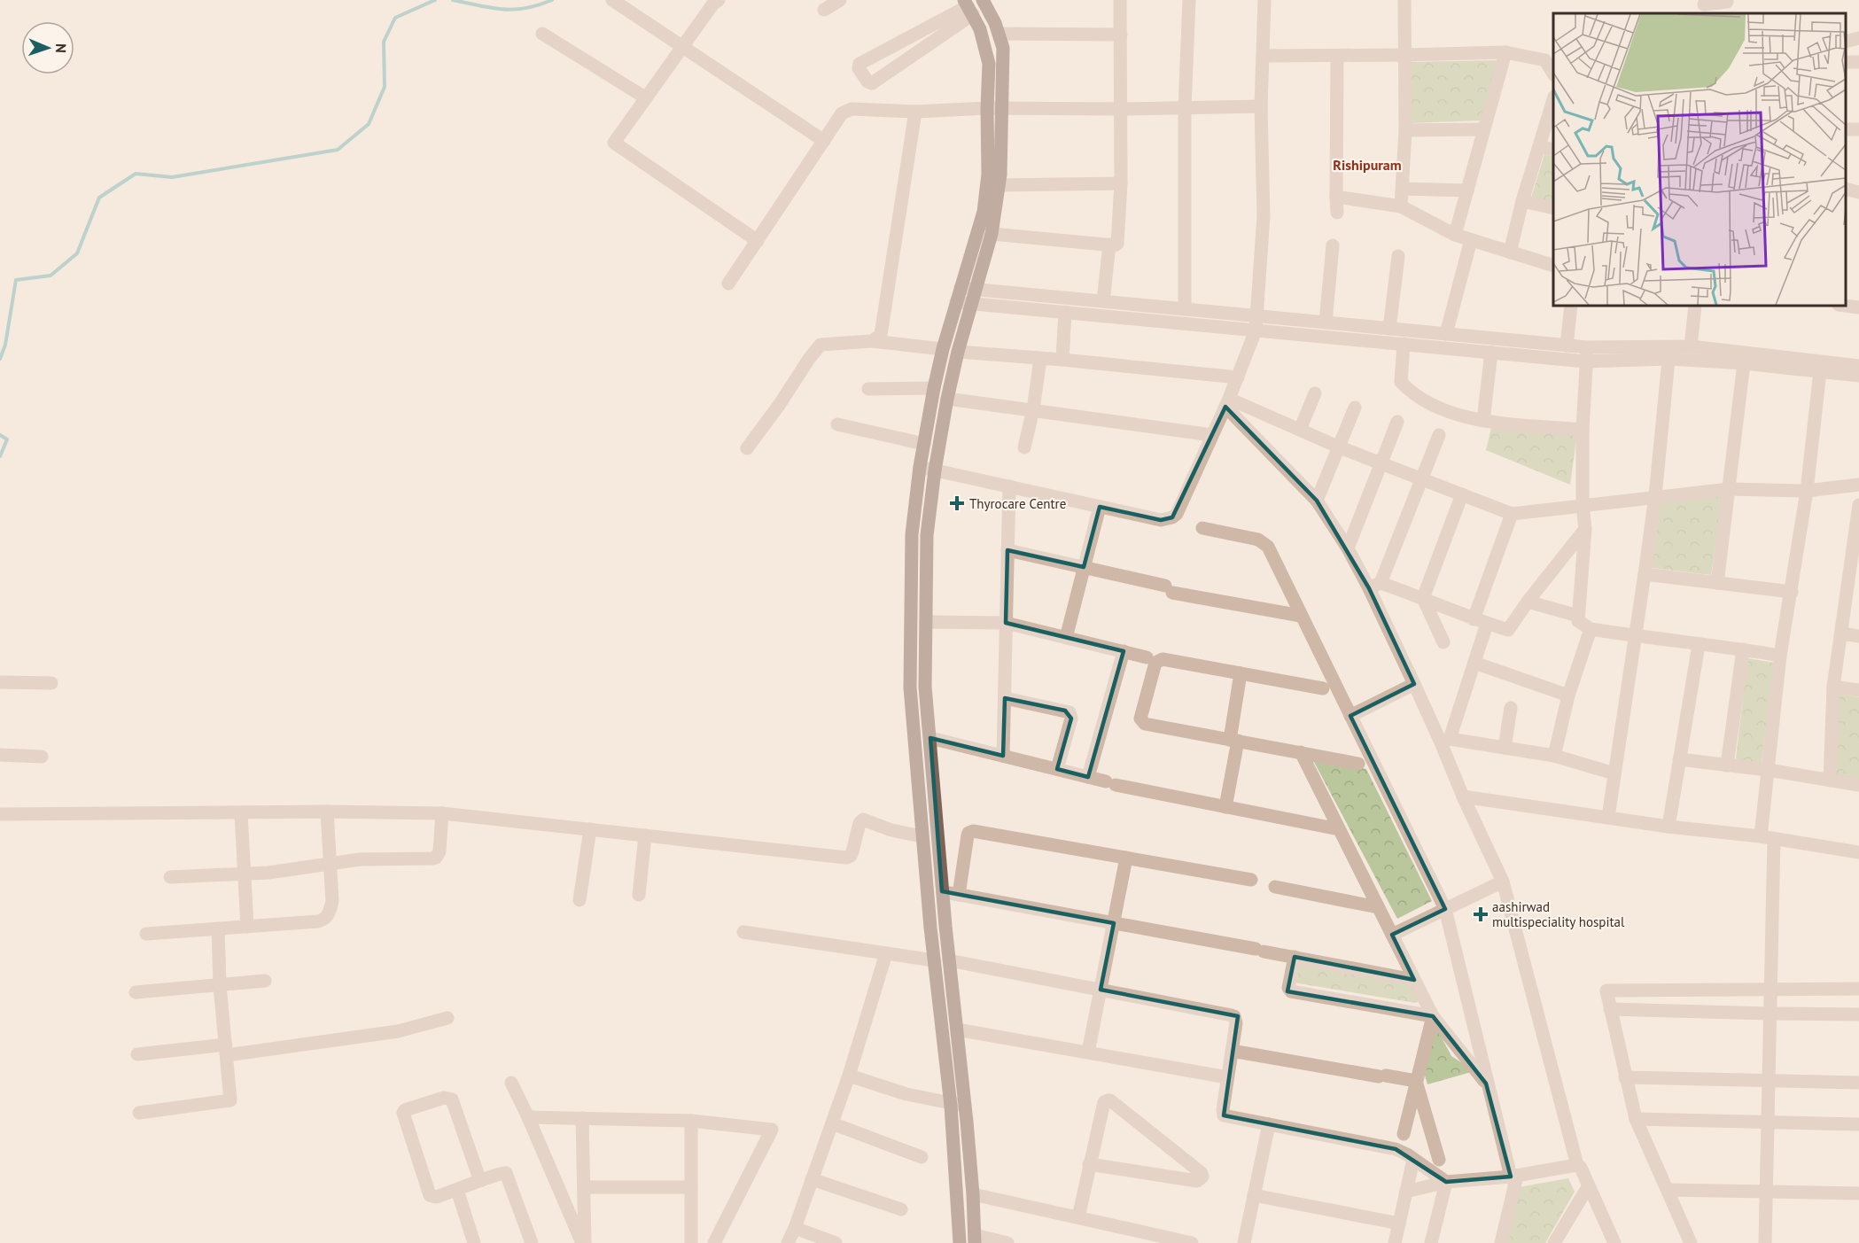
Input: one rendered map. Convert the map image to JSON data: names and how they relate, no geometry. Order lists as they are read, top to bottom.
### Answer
{
  "districts": ["Rishipuram"],
  "places": {
    "health": ["Thyrocare Centre", "aashirwad multispeciality hospital"]
  },
  "north": "right"
}
